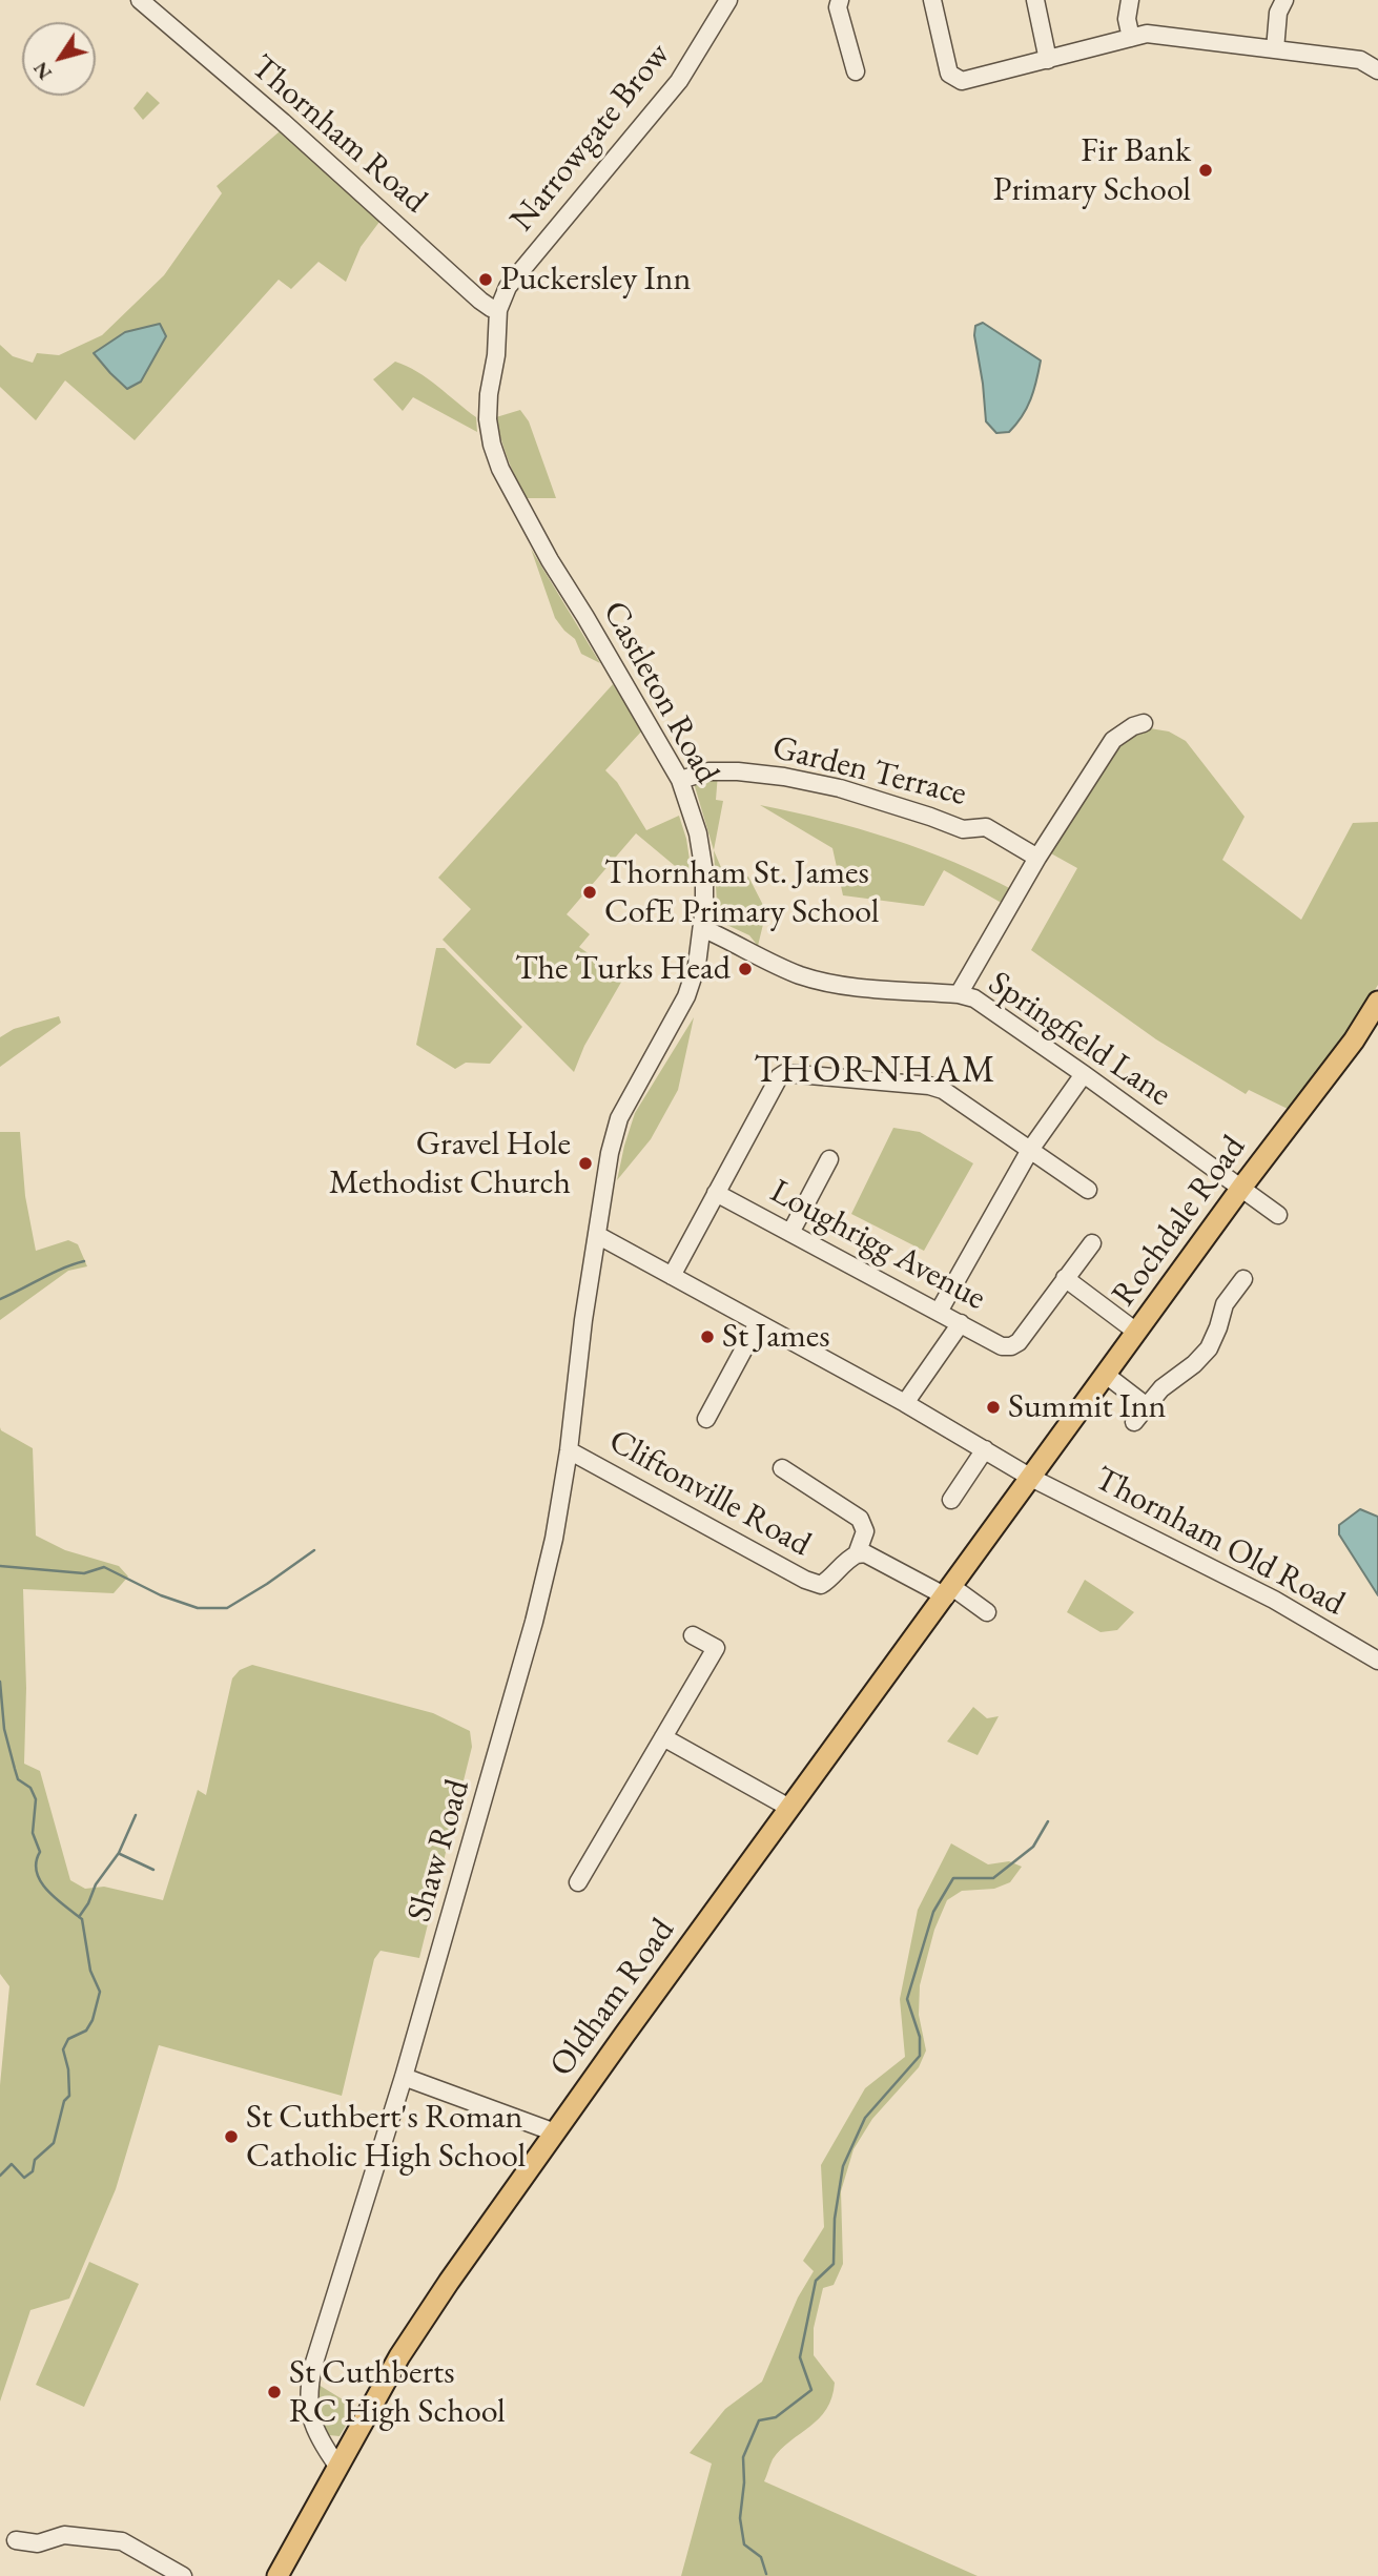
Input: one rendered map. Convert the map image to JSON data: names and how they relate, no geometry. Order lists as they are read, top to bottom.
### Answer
{
  "streets": {
    "main road": ["Rochdale Road", "Oldham Road"],
    "street": [
      "Thornham Road",
      "Narrowgate Brow",
      "Castleton Road",
      "Garden Terrace",
      "Springfield Lane",
      "Loughrigg Avenue",
      "Cliftonville Road",
      "Thornham Old Road",
      "Shaw Road"
    ]
  },
  "crossings": [
    ["Thornham Road", "Narrowgate Brow"],
    ["Thornham Road", "Castleton Road"],
    ["Narrowgate Brow", "Castleton Road"],
    ["Castleton Road", "Garden Terrace"],
    ["Castleton Road", "Springfield Lane"],
    ["Castleton Road", "Thornham Old Road"],
    ["Castleton Road", "Shaw Road"],
    ["Springfield Lane", "Rochdale Road"],
    ["Rochdale Road", "Thornham Old Road"],
    ["Rochdale Road", "Oldham Road"],
    ["Cliftonville Road", "Shaw Road"],
    ["Thornham Old Road", "Shaw Road"],
    ["Thornham Old Road", "Oldham Road"],
    ["Shaw Road", "Oldham Road"]
  ],
  "districts": ["THORNHAM"],
  "places": [
    "Fir Bank Primary School",
    "Puckersley Inn",
    "Thornham St. James CofE Primary School",
    "The Turks Head",
    "Gravel Hole Methodist Church",
    "St James",
    "Summit Inn",
    "St Cuthbert's Roman Catholic High School",
    "St Cuthberts RC High School"
  ],
  "north": "bottom left"
}
